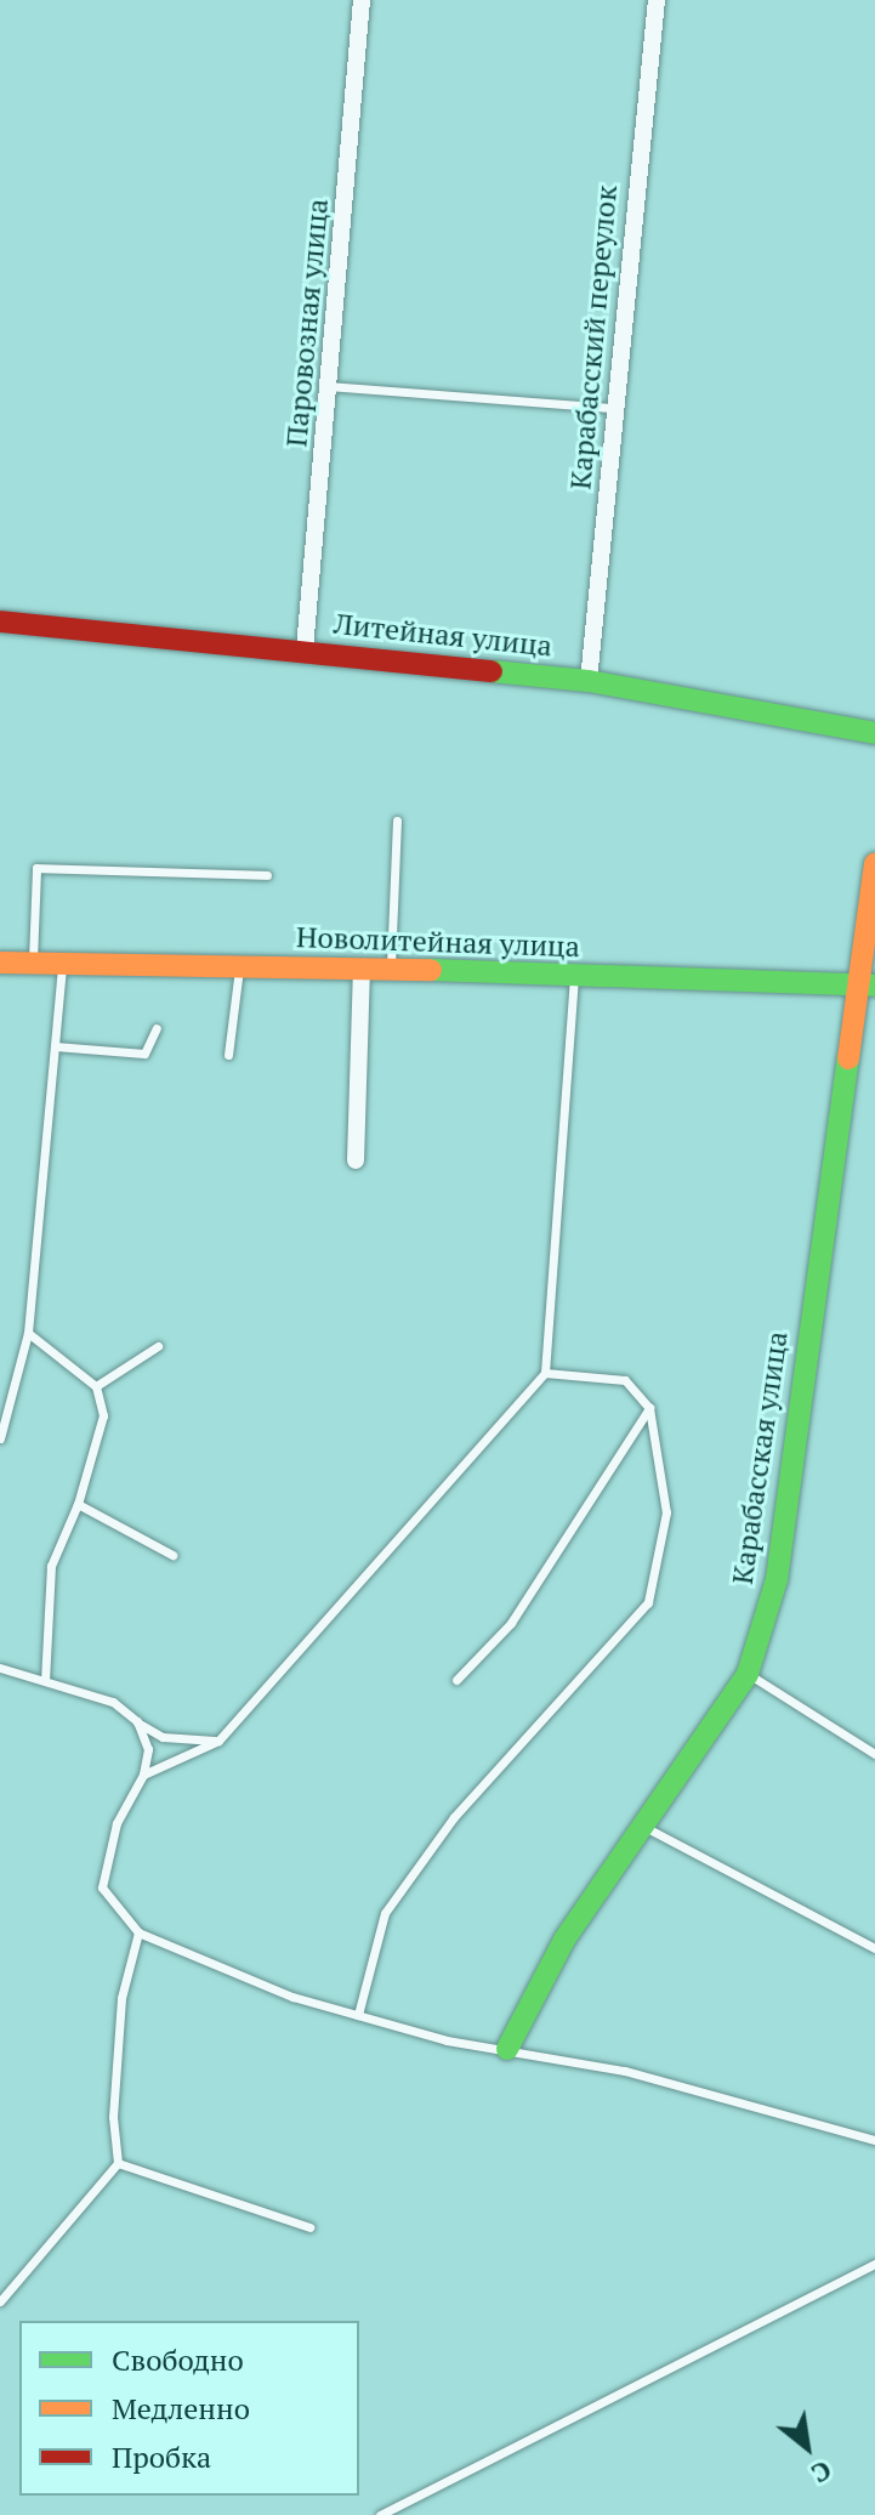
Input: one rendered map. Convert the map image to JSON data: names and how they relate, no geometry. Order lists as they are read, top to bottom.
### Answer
{
  "streets": {
    "street": [
      "Паровозная улица",
      "Карабасский переулок",
      "Литейная улица",
      "Новолитейная улица",
      "Карабасская улица"
    ]
  },
  "crossings": [
    ["Паровозная улица", "Литейная улица"],
    ["Карабасский переулок", "Литейная улица"],
    ["Новолитейная улица", "Карабасская улица"]
  ],
  "legend": ["Свободно", "Медленно", "Пробка"],
  "north": "bottom right"
}
